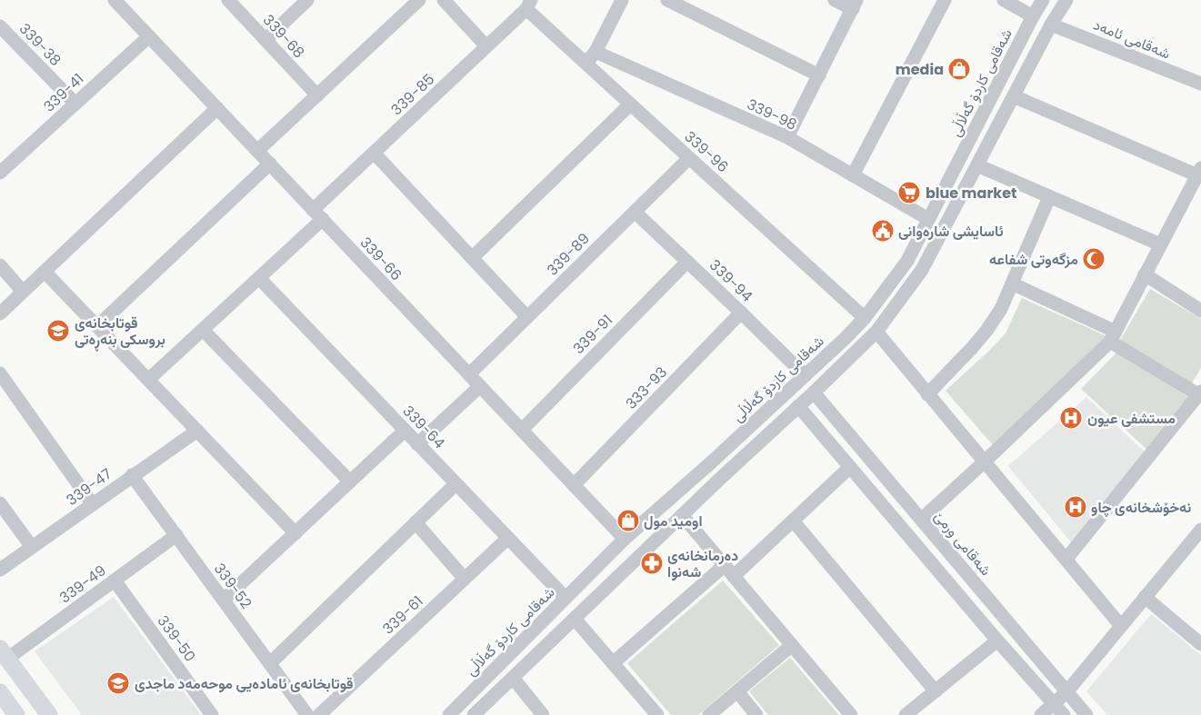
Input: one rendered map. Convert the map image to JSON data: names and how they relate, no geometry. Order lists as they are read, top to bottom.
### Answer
{
  "streets": {
    "street": [
      "339-68",
      "شەقامی ئامەد",
      "339-38",
      "شەقامی کاردۆ گەڵاڵی",
      "339-41",
      "339-85",
      "339-98",
      "339-96",
      "339-89",
      "339-66",
      "339-94",
      "339-91",
      "333-93",
      "339-64",
      "339-47",
      "شەقامی ورمێ",
      "339-49",
      "339-52",
      "339-61",
      "339-50"
    ]
  },
  "crossings": [
    ["339-38", "339-41"],
    ["شەقامی کاردۆ گەڵاڵی", "339-98"],
    ["شەقامی کاردۆ گەڵاڵی", "339-96"],
    ["شەقامی کاردۆ گەڵاڵی", "339-66"],
    ["شەقامی کاردۆ گەڵاڵی", "339-94"],
    ["شەقامی کاردۆ گەڵاڵی", "339-64"],
    ["339-41", "339-66"],
    ["339-85", "339-96"],
    ["339-85", "339-66"],
    ["339-85", "339-64"],
    ["339-96", "339-89"],
    ["339-89", "339-66"],
    ["339-89", "339-94"],
    ["339-66", "339-91"],
    ["339-66", "333-93"],
    ["339-94", "339-91"],
    ["339-94", "333-93"],
    ["339-64", "339-61"],
    ["339-47", "339-52"],
    ["339-49", "339-52"],
    ["339-49", "339-50"]
  ],
  "places": {
    "shop": ["media", "اوميد مول"],
    "supermarket": ["blue market"],
    "public building": ["ئاسایشی شارەوانی"],
    "mosque": ["مزگەوتی شفاعە"],
    "school or university": ["قوتابخانەی بروسکی بنەڕەتی", "قوتابخانەی ئامادەیی موحەمەد ماجدی"],
    "hospital": ["مستشفى عيون", "نەخۆشخانەی چاو"],
    "pharmacy": ["دەرمانخانەی شەنوا"]
  }
}
